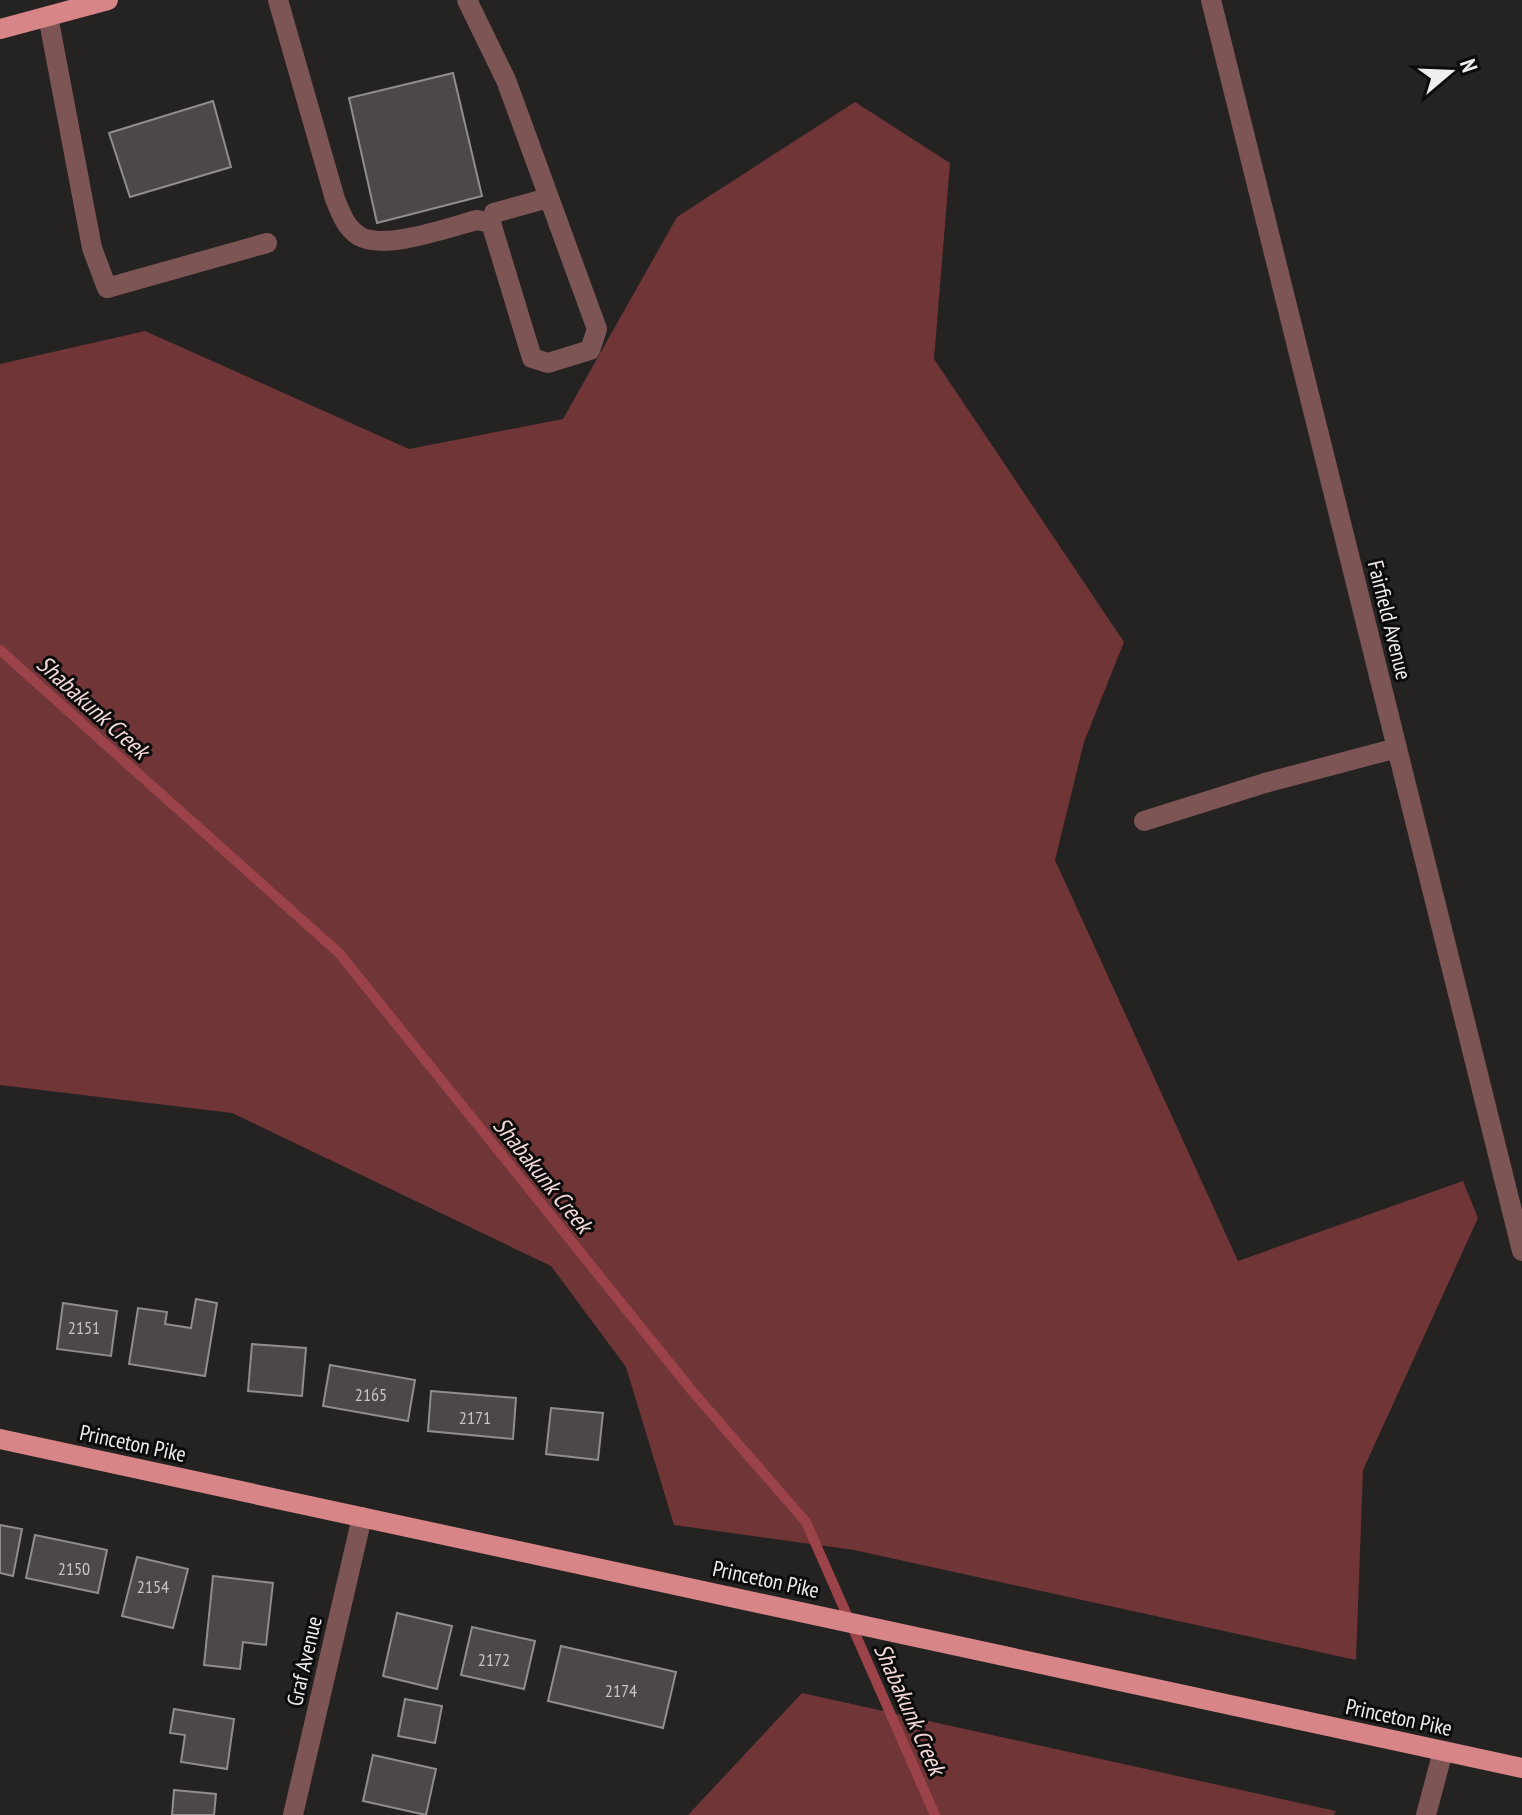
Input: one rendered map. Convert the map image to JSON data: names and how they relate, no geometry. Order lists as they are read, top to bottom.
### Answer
{
  "streets": {
    "main road": ["Princeton Pike"],
    "street": ["Fairfield Avenue", "Graf Avenue"]
  },
  "crossings": [
    ["Princeton Pike", "Graf Avenue"]
  ],
  "water": ["Shabakunk Creek"],
  "house_numbers": [
    "2151",
    "2165",
    "2171",
    "2150",
    "2154",
    "2172",
    "2174"
  ],
  "north": "right"
}
